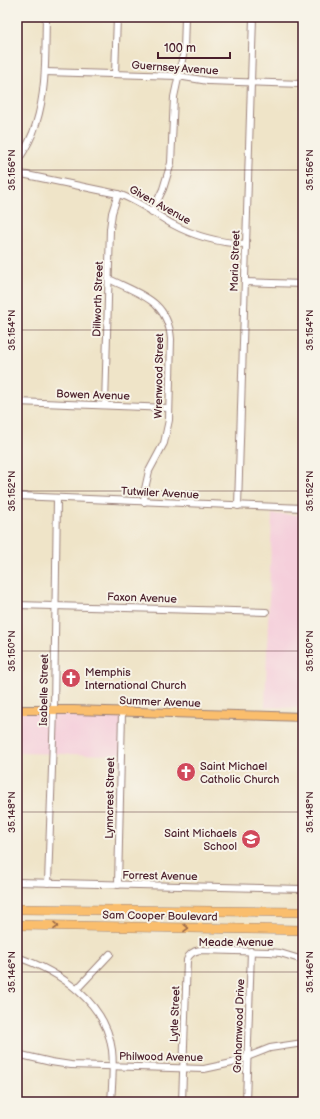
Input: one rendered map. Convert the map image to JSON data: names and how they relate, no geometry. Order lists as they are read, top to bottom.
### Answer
{
  "streets": {
    "highway": ["Sam Cooper Boulevard"],
    "main road": ["Summer Avenue"],
    "street": [
      "Guernsey Avenue",
      "Given Avenue",
      "Maria Street",
      "Dillworth Street",
      "Wrenwood Street",
      "Bowen Avenue",
      "Tutwiler Avenue",
      "Faxon Avenue",
      "Isabelle Street",
      "Lynncrest Street",
      "Forrest Avenue",
      "Meade Avenue",
      "Lytle Street",
      "Grahamwood Drive",
      "Philwood Avenue"
    ]
  },
  "crossings": [
    ["Guernsey Avenue", "Maria Street"],
    ["Given Avenue", "Maria Street"],
    ["Given Avenue", "Dillworth Street"],
    ["Maria Street", "Tutwiler Avenue"],
    ["Dillworth Street", "Wrenwood Street"],
    ["Dillworth Street", "Bowen Avenue"],
    ["Wrenwood Street", "Bowen Avenue"],
    ["Wrenwood Street", "Tutwiler Avenue"],
    ["Tutwiler Avenue", "Isabelle Street"],
    ["Faxon Avenue", "Isabelle Street"],
    ["Isabelle Street", "Summer Avenue"],
    ["Isabelle Street", "Forrest Avenue"],
    ["Summer Avenue", "Lynncrest Street"],
    ["Lynncrest Street", "Forrest Avenue"],
    ["Meade Avenue", "Lytle Street"],
    ["Meade Avenue", "Grahamwood Drive"],
    ["Lytle Street", "Philwood Avenue"],
    ["Grahamwood Drive", "Philwood Avenue"]
  ],
  "places": {
    "church": ["Memphis International Church", "Saint Michael Catholic Church"],
    "school or university": ["Saint Michaels School"]
  },
  "scale_bar": "100 m",
  "coordinates": [
    "35.156°N",
    "35.154°N",
    "35.152°N",
    "35.150°N",
    "35.148°N",
    "35.146°N"
  ]
}
